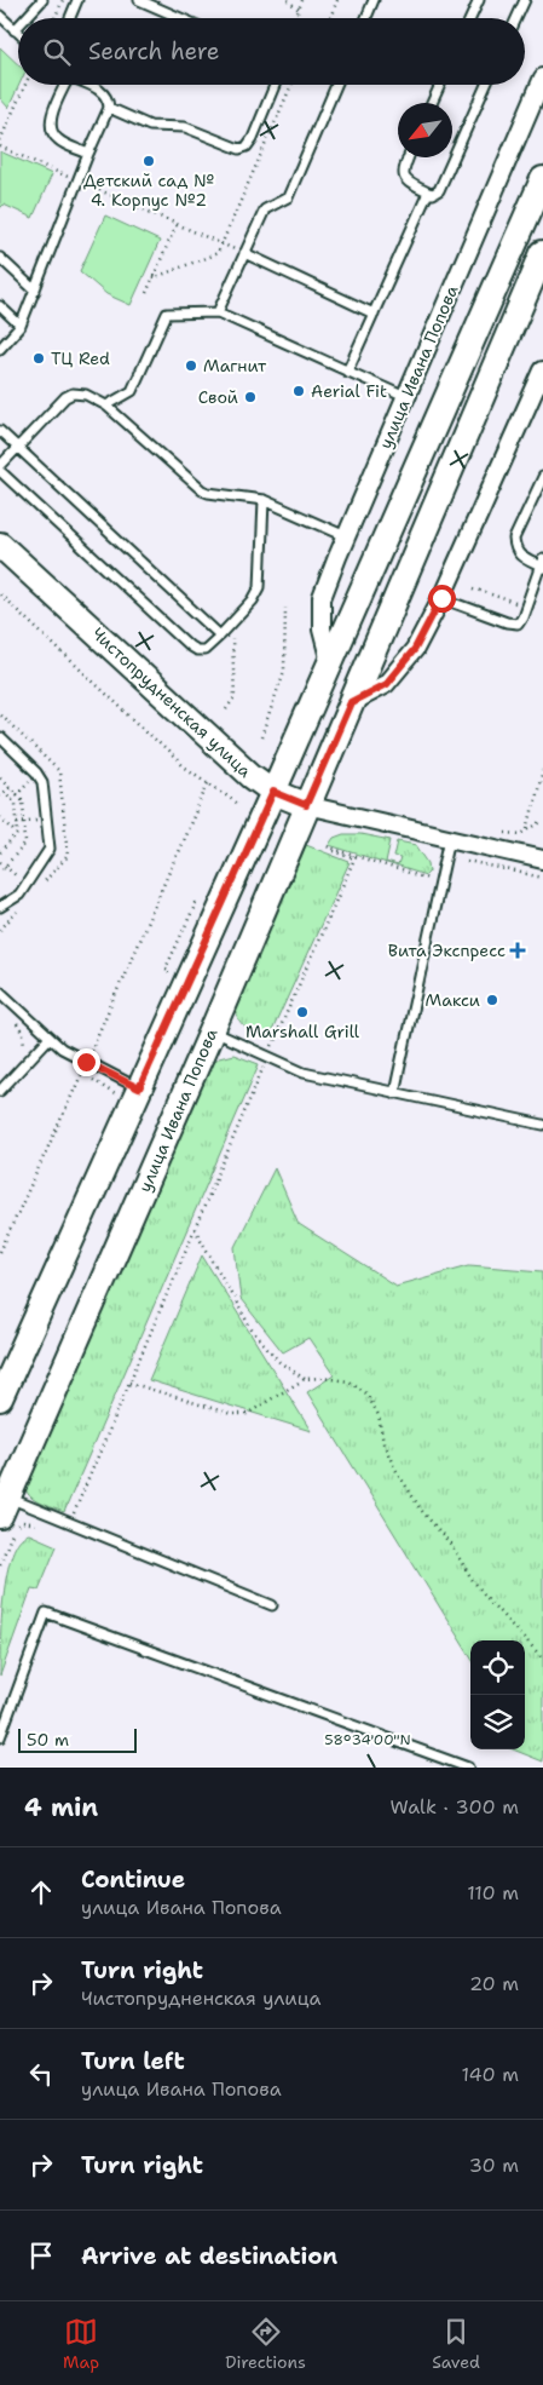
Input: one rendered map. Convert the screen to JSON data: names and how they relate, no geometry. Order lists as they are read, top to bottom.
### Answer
{
  "streets": {
    "main road": ["улица Ивана Попова", "Чистопрудненская улица"]
  },
  "crossings": [
    ["улица Ивана Попова", "Чистопрудненская улица"]
  ],
  "places": {
    "other": [
      "Детский сад № 4. Корпус №2",
      "ТЦ Red",
      "Магнит",
      "Aerial Fit",
      "Свой",
      "Макси",
      "Marshall Grill"
    ],
    "health": ["Вита Экспресс"]
  },
  "scale_bar": "50 m",
  "north": "bottom left",
  "page": {
    "search": "Search here",
    "scale": "50 m",
    "heading": ["4 min", "Walk · 300 m"],
    "list": [
      ["Continue", "улица Ивана Попова", "110 m"],
      ["Turn right", "Чистопрудненская улица", "20 m"],
      ["Turn left", "улица Ивана Попова", "140 m"],
      ["Turn right", "30 m"],
      "Arrive at destination"
    ],
    "nav": ["Map", "Directions", "Saved"]
  },
  "coordinates": ["58°34'00\"N"]
}
